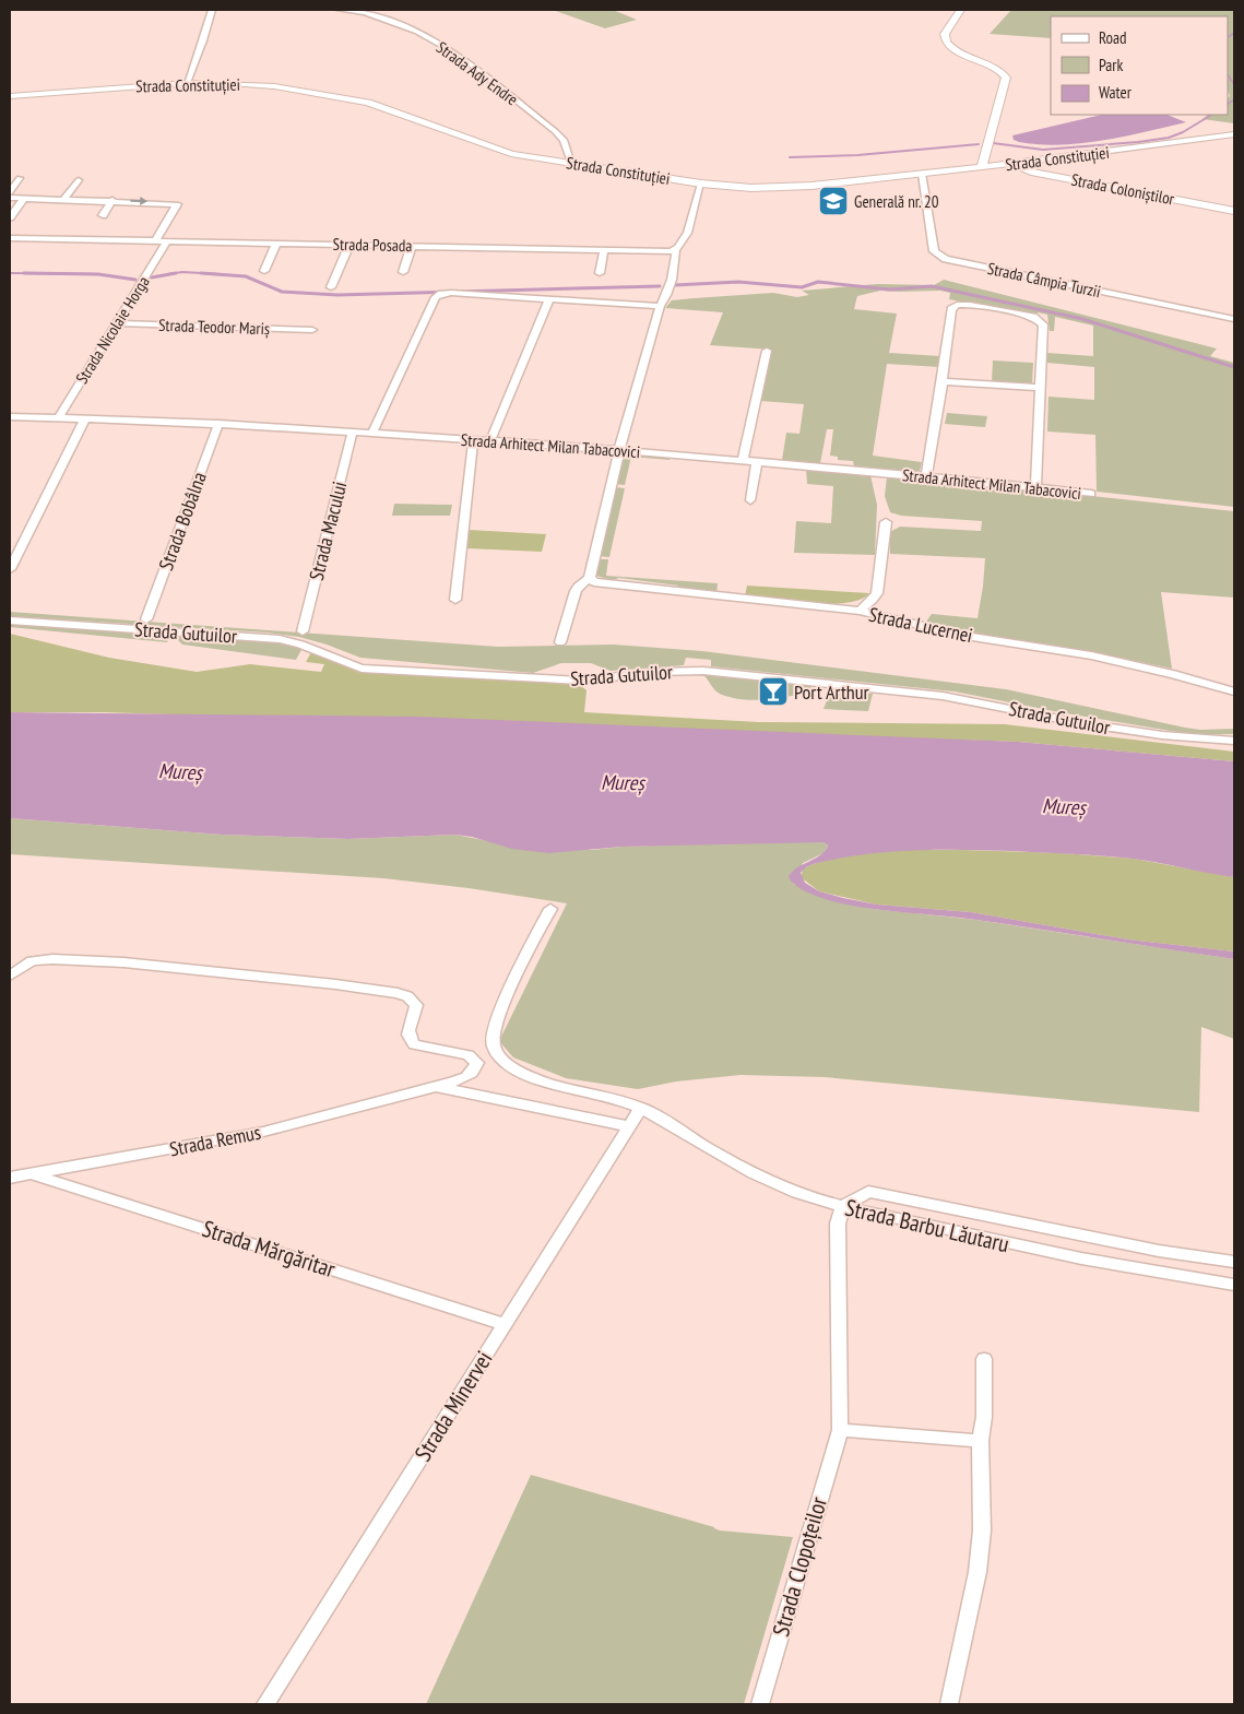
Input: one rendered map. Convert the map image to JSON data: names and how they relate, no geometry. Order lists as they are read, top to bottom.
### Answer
{
  "streets": {
    "street": [
      "Strada Ady Endre",
      "Strada Constituției",
      "Strada Coloniștilor",
      "Strada Posada",
      "Strada Câmpia Turzii",
      "Strada Teodor Mariș",
      "Strada Nicolaie Horga",
      "Strada Arhitect Milan Tabacovici",
      "Strada Bobâlna",
      "Strada Macului",
      "Strada Lucernei",
      "Strada Gutuilor",
      "Strada Remus",
      "Strada Barbu Lăutaru",
      "Strada Mărgăritar",
      "Strada Minervei",
      "Strada Clopoțeilor"
    ]
  },
  "crossings": [
    ["Strada Ady Endre", "Strada Constituției"],
    ["Strada Constituției", "Strada Coloniștilor"],
    ["Strada Constituției", "Strada Câmpia Turzii"],
    ["Strada Posada", "Strada Nicolaie Horga"],
    ["Strada Teodor Mariș", "Strada Nicolaie Horga"],
    ["Strada Nicolaie Horga", "Strada Arhitect Milan Tabacovici"],
    ["Strada Arhitect Milan Tabacovici", "Strada Bobâlna"],
    ["Strada Arhitect Milan Tabacovici", "Strada Macului"],
    ["Strada Remus", "Strada Mărgăritar"],
    ["Strada Barbu Lăutaru", "Strada Minervei"],
    ["Strada Barbu Lăutaru", "Strada Clopoțeilor"],
    ["Strada Mărgăritar", "Strada Minervei"]
  ],
  "water": ["Mureș"],
  "places": {
    "school or university": ["Generală nr. 20"],
    "bar": ["Port Arthur"]
  },
  "legend": ["Road", "Park", "Water"]
}
